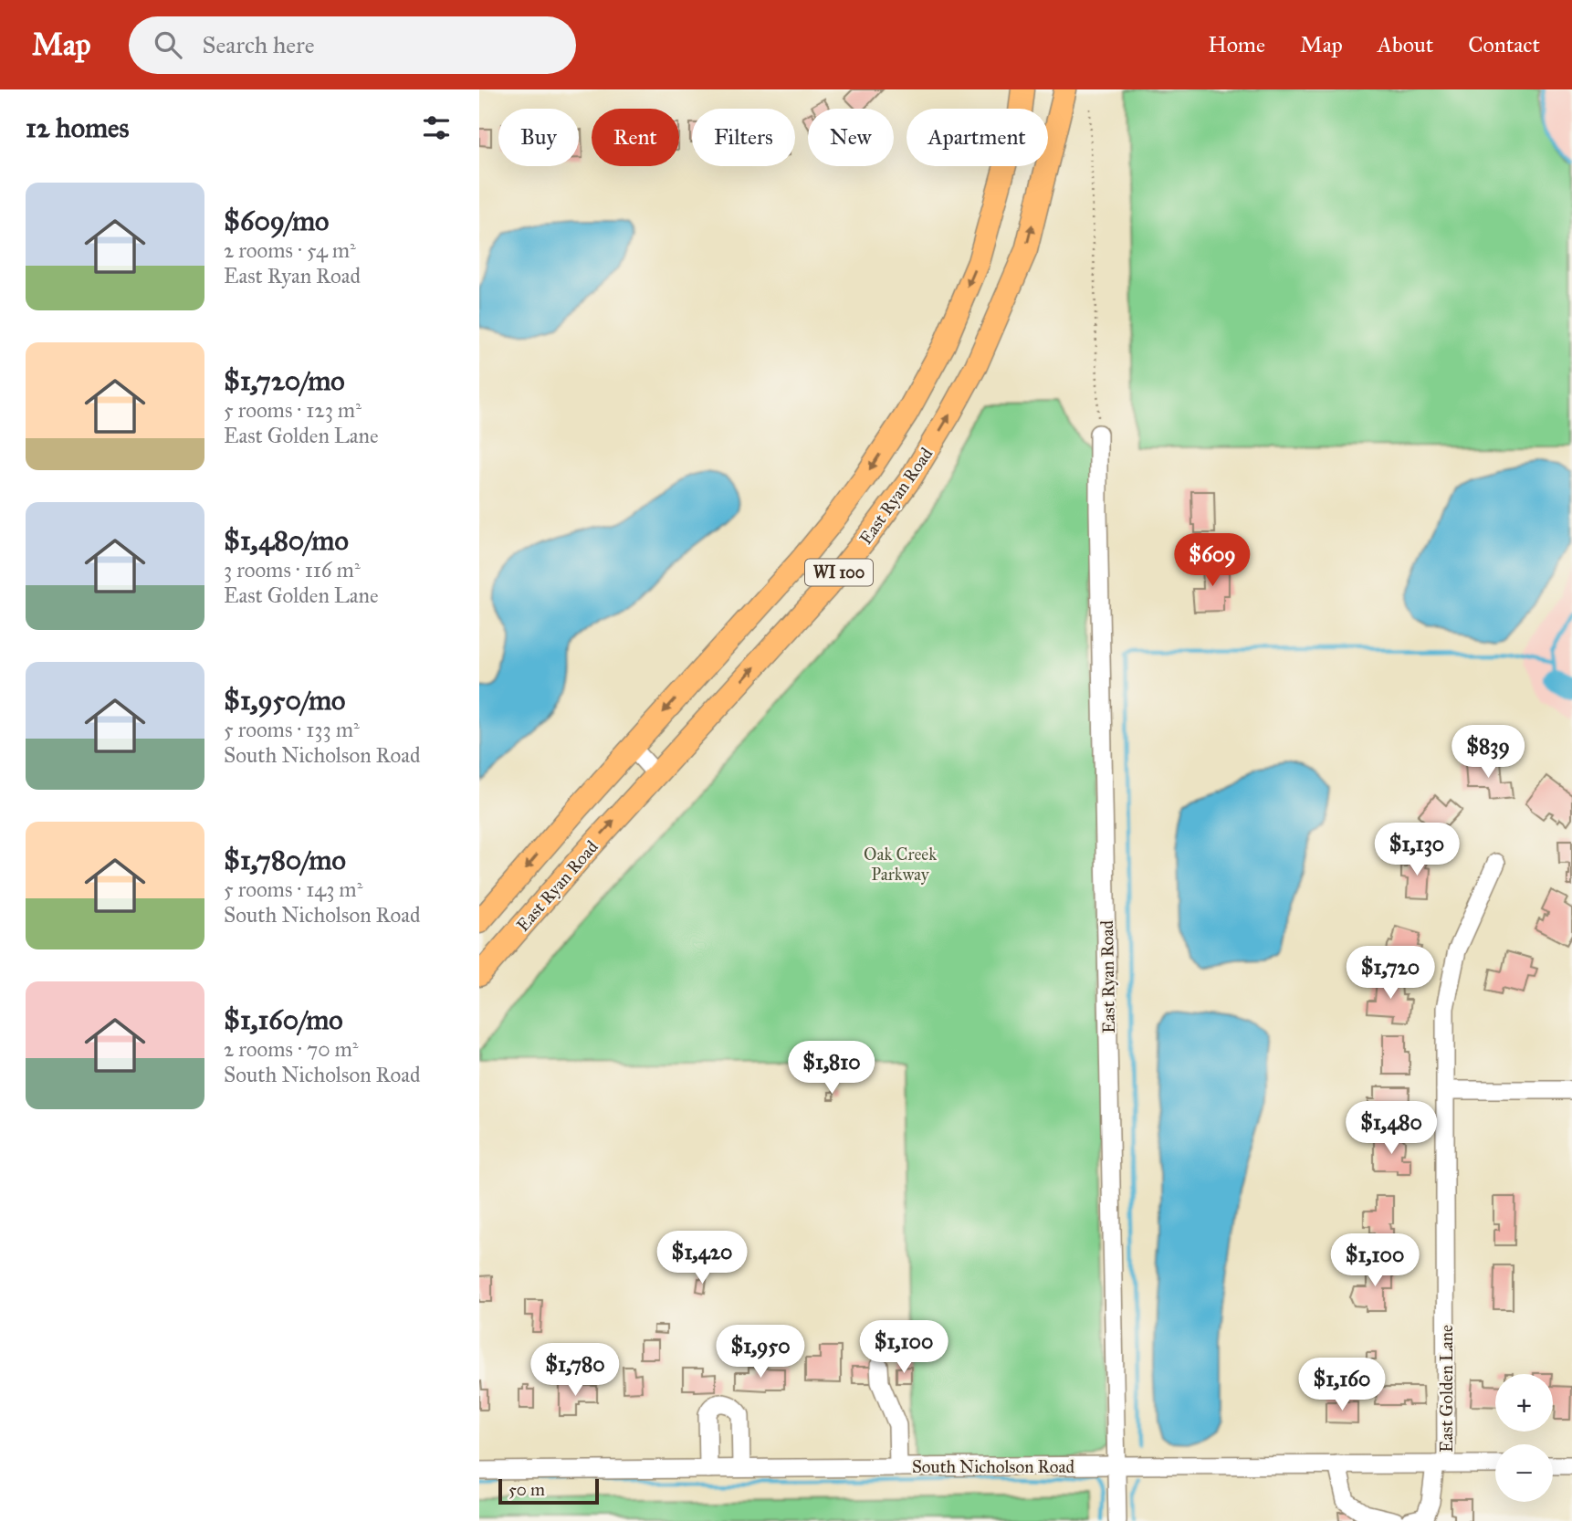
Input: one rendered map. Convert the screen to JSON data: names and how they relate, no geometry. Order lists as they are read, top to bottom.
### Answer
{
  "streets": {
    "main road": ["East Ryan Road", "WI 100"],
    "street": ["East Golden Lane", "South Nicholson Road"]
  },
  "crossings": [
    ["East Ryan Road", "South Nicholson Road"],
    ["East Golden Lane", "South Nicholson Road"]
  ],
  "parks": ["Oak Creek Parkway"],
  "scale_bar": "50 m",
  "page": {
    "header": "Map",
    "search": "Search here",
    "nav": [
      "Home",
      "Map",
      "About",
      "Contact"
    ],
    "heading": "12 homes",
    "chip": [
      "Buy",
      "Rent",
      "Filters",
      "New",
      "Apartment"
    ],
    "list": [
      {
        "name": "$609/mo",
        "note": "2 rooms · 54 m² · East Ryan Road"
      },
      {
        "name": "$1,720/mo",
        "note": "5 rooms · 123 m² · East Golden Lane"
      },
      {
        "name": "$1,480/mo",
        "note": "3 rooms · 116 m² · East Golden Lane"
      },
      {
        "name": "$1,950/mo",
        "note": "5 rooms · 133 m² · South Nicholson Road"
      },
      {
        "name": "$1,780/mo",
        "note": "5 rooms · 143 m² · South Nicholson Road"
      },
      {
        "name": "$1,160/mo",
        "note": "2 rooms · 70 m² · South Nicholson Road"
      }
    ],
    "price": [
      "$609",
      "$839",
      "$1,130",
      "$1,720",
      "$1,810",
      "$1,480",
      "$1,420",
      "$1,100",
      "$1,100",
      "$1,950",
      "$1,780",
      "$1,160"
    ],
    "map_buttons": ["+", "−"],
    "scale": "50 m"
  }
}
